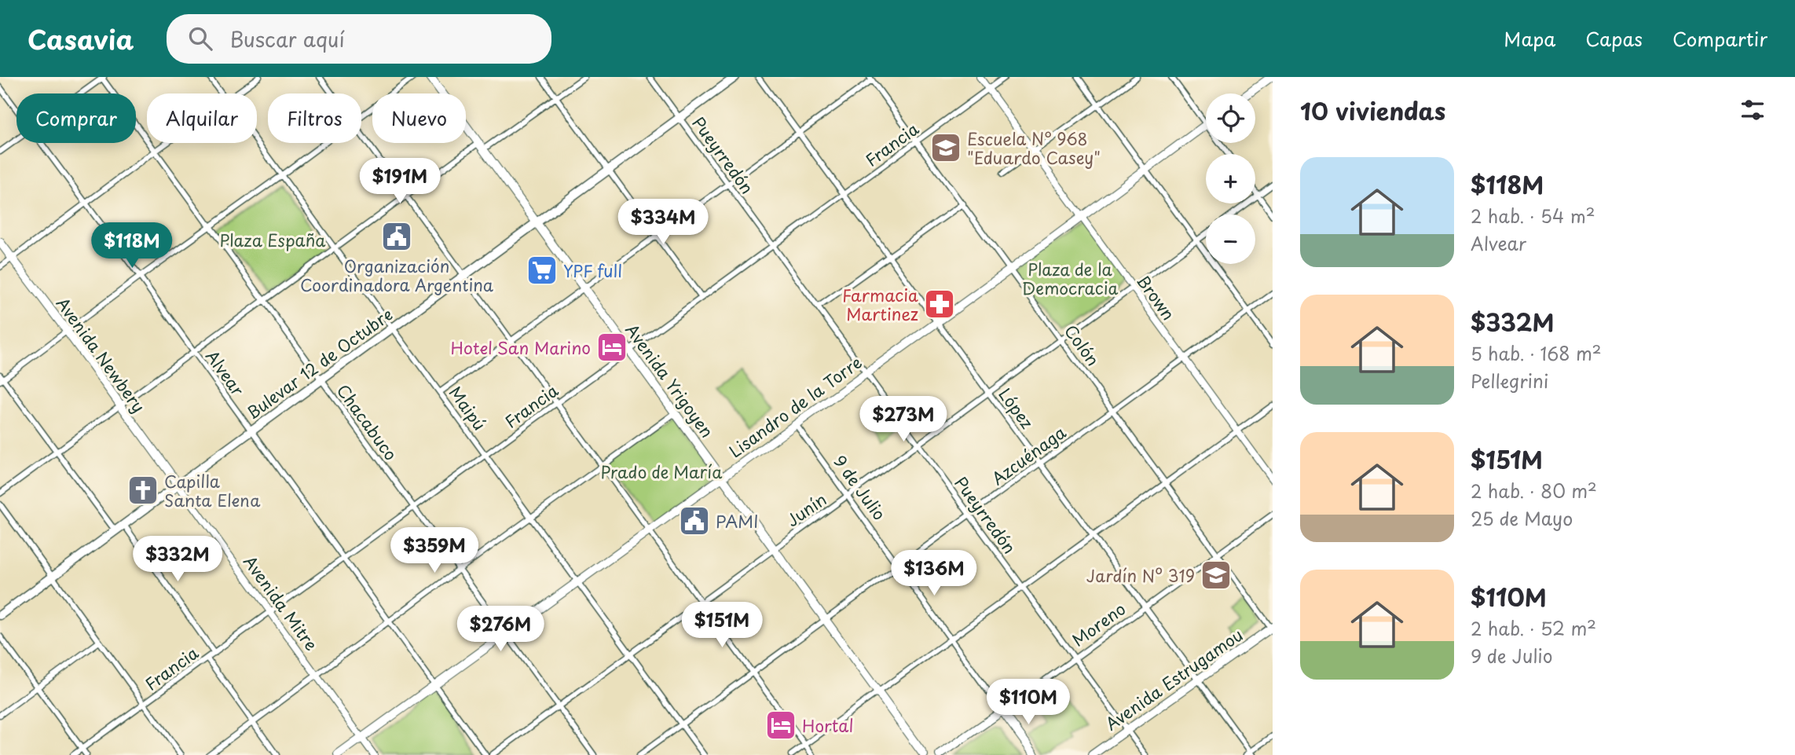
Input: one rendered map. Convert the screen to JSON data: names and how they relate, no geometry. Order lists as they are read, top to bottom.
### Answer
{
  "streets": {
    "highway": ["Bulevar 12 de Octubre"],
    "main road": [
      "Avenida Newbery",
      "Avenida Yrigoyen",
      "Lisandro de la Torre",
      "9 de Julio",
      "Moreno",
      "Avenida Estrugamou"
    ],
    "street": [
      "Francia",
      "Pueyrredón",
      "Brown",
      "Colón",
      "Alvear",
      "Maipú",
      "López",
      "Chacabuco",
      "Azcuénaga",
      "Junín",
      "Avenida Mitre"
    ]
  },
  "crossings": [
    ["Francia", "Pueyrredón"],
    ["Francia", "Brown"],
    ["Francia", "Colón"],
    ["Francia", "Alvear"],
    ["Francia", "Avenida Yrigoyen"],
    ["Francia", "Maipú"],
    ["Francia", "López"],
    ["Francia", "Chacabuco"],
    ["Francia", "Avenida Mitre"],
    ["Pueyrredón", "Bulevar 12 de Octubre"],
    ["Pueyrredón", "Lisandro de la Torre"],
    ["Pueyrredón", "Azcuénaga"],
    ["Pueyrredón", "Junín"],
    ["Pueyrredón", "Moreno"],
    ["Pueyrredón", "Avenida Estrugamou"],
    ["Brown", "Lisandro de la Torre"],
    ["Brown", "Azcuénaga"],
    ["Brown", "Junín"],
    ["Colón", "Lisandro de la Torre"],
    ["Colón", "Azcuénaga"],
    ["Colón", "Junín"],
    ["Colón", "Moreno"],
    ["Colón", "Avenida Estrugamou"],
    ["Avenida Newbery", "Bulevar 12 de Octubre"],
    ["Avenida Newbery", "Avenida Mitre"],
    ["Bulevar 12 de Octubre", "Alvear"],
    ["Bulevar 12 de Octubre", "Avenida Yrigoyen"],
    ["Bulevar 12 de Octubre", "Maipú"],
    ["Bulevar 12 de Octubre", "Chacabuco"],
    ["Bulevar 12 de Octubre", "Avenida Mitre"],
    ["Alvear", "Lisandro de la Torre"],
    ["Avenida Yrigoyen", "Lisandro de la Torre"],
    ["Avenida Yrigoyen", "Azcuénaga"],
    ["Avenida Yrigoyen", "Junín"],
    ["Lisandro de la Torre", "Maipú"],
    ["Lisandro de la Torre", "López"],
    ["Lisandro de la Torre", "Chacabuco"],
    ["Lisandro de la Torre", "9 de Julio"],
    ["Lisandro de la Torre", "Avenida Mitre"],
    ["Maipú", "Azcuénaga"],
    ["Maipú", "Junín"],
    ["López", "Azcuénaga"],
    ["López", "Junín"],
    ["López", "Moreno"],
    ["López", "Avenida Estrugamou"],
    ["Chacabuco", "Junín"],
    ["Azcuénaga", "9 de Julio"],
    ["9 de Julio", "Junín"],
    ["9 de Julio", "Moreno"]
  ],
  "parks": ["Plaza España", "Plaza de la Democracia", "Prado de María"],
  "places": {
    "school or university": ["Escuela N° 968 \"Eduardo Casey\"", "Jardín Nº 319"],
    "public building": ["Organización Coordinadora Argentina", "PAMI"],
    "supermarket": ["YPF full"],
    "pharmacy": ["Farmacia Martinez"],
    "hotel": ["Hotel San Marino", "Hortal"],
    "church": ["Capilla Santa Elena"]
  },
  "page": {
    "header": "Casavia",
    "search": "Buscar aquí",
    "nav": ["Mapa", "Capas", "Compartir"],
    "heading": "10 viviendas",
    "map_buttons": ["+", "−"],
    "chip": [
      "Comprar",
      "Alquilar",
      "Filtros",
      "Nuevo"
    ],
    "list": [
      {
        "name": "$118M",
        "note": "2 hab. · 54 m² · Alvear"
      },
      {
        "name": "$332M",
        "note": "5 hab. · 168 m² · Pellegrini"
      },
      {
        "name": "$151M",
        "note": "2 hab. · 80 m² · 25 de Mayo"
      },
      {
        "name": "$110M",
        "note": "2 hab. · 52 m² · 9 de Julio"
      }
    ],
    "price": [
      "$191M",
      "$334M",
      "$118M",
      "$273M",
      "$359M",
      "$332M",
      "$136M",
      "$151M",
      "$276M",
      "$110M"
    ]
  }
}
